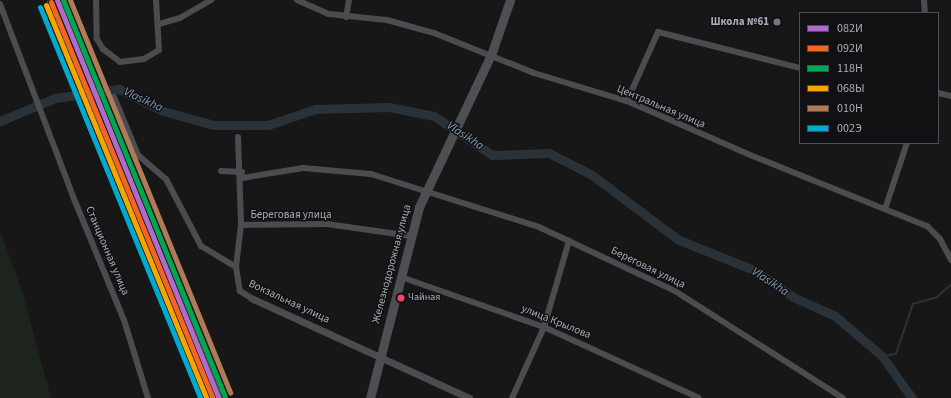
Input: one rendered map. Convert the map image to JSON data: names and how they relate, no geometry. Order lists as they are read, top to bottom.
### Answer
{
  "streets": {
    "main road": ["Железнодорожная улица"],
    "street": [
      "Центральная улица",
      "Береговая улица",
      "Станционная улица",
      "Вокзальная улица",
      "улица Крылова"
    ]
  },
  "crossings": [
    ["Центральная улица", "Железнодорожная улица"],
    ["Береговая улица", "Железнодорожная улица"],
    ["Береговая улица", "Вокзальная улица"],
    ["Железнодорожная улица", "Вокзальная улица"],
    ["Железнодорожная улица", "улица Крылова"]
  ],
  "water": ["Vlasikha"],
  "places": ["Школа №61", "Чайная"],
  "lines": [
    "transit line 082И",
    "transit line 118Н",
    "transit line 010Н",
    "transit line 092И",
    "transit line 068Ы",
    "transit line 002Э"
  ],
  "legend": [
    "082И",
    "092И",
    "118Н",
    "068Ы",
    "010Н",
    "002Э"
  ]
}
